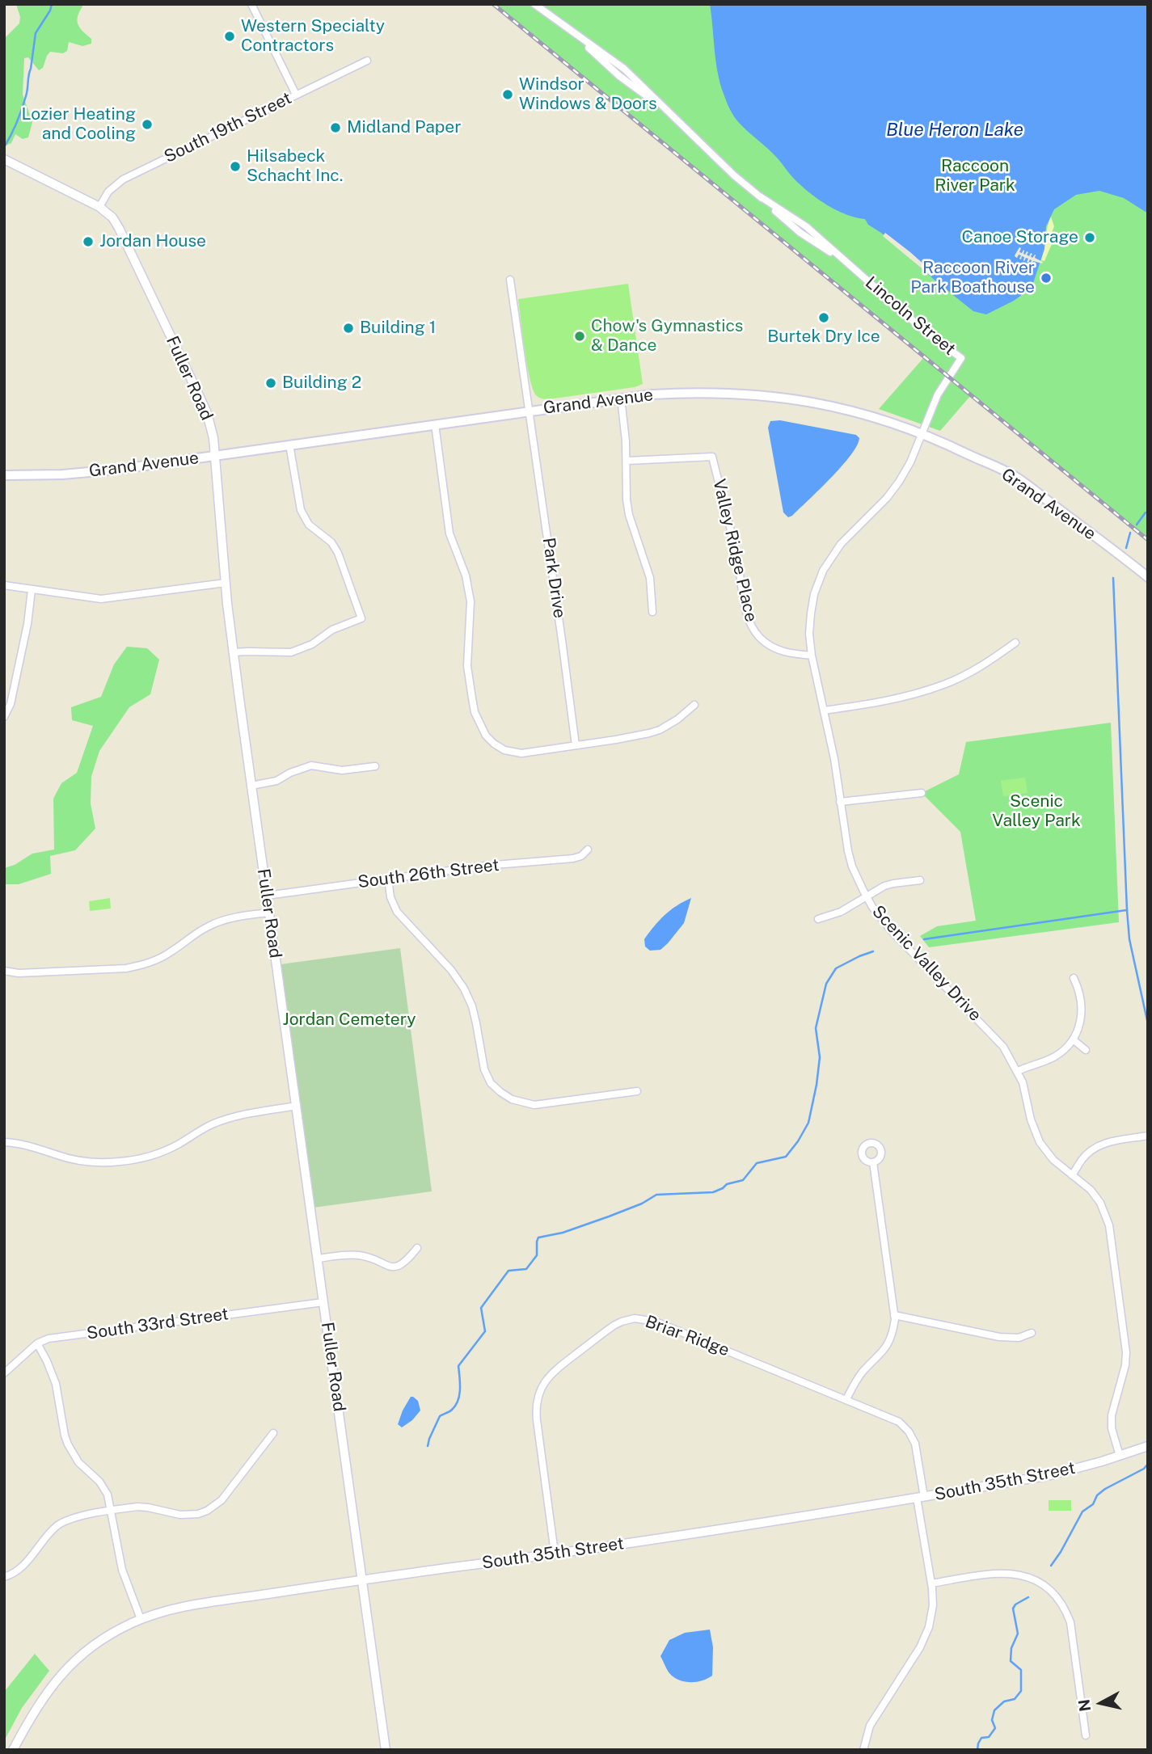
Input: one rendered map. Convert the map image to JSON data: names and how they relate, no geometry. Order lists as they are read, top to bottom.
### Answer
{
  "streets": {
    "main road": ["Grand Avenue"],
    "street": [
      "South 19th Street",
      "Lincoln Street",
      "Fuller Road",
      "Valley Ridge Place",
      "Park Drive",
      "South 26th Street",
      "Scenic Valley Drive",
      "South 33rd Street",
      "Briar Ridge",
      "South 35th Street"
    ]
  },
  "crossings": [
    ["South 19th Street", "Fuller Road"],
    ["Lincoln Street", "Grand Avenue"],
    ["Lincoln Street", "Scenic Valley Drive"],
    ["Fuller Road", "Grand Avenue"],
    ["Fuller Road", "South 26th Street"],
    ["Fuller Road", "South 33rd Street"],
    ["Fuller Road", "South 35th Street"],
    ["Grand Avenue", "Park Drive"],
    ["Grand Avenue", "Scenic Valley Drive"],
    ["Valley Ridge Place", "Scenic Valley Drive"],
    ["Scenic Valley Drive", "South 35th Street"],
    ["Briar Ridge", "South 35th Street"]
  ],
  "water": ["Blue Heron Lake"],
  "parks": ["Raccoon River Park", "Scenic Valley Park", "Jordan Cemetery"],
  "places": [
    "Western Specialty Contractors",
    "Windsor Windows & Doors",
    "Lozier Heating and Cooling",
    "Midland Paper",
    "Hilsabeck Schacht Inc.",
    "Canoe Storage",
    "Jordan House",
    "Raccoon River Park Boathouse",
    "Burtek Dry Ice",
    "Building 1",
    "Chow's Gymnastics & Dance",
    "Building 2"
  ],
  "north": "left"
}
